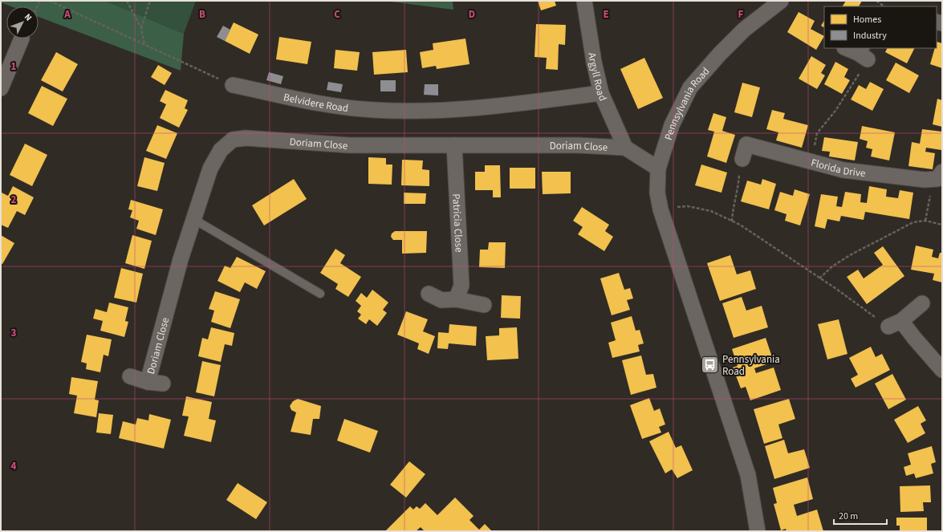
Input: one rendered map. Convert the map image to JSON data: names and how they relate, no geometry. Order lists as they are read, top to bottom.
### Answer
{
  "streets": {
    "street": [
      "Argyll Road",
      "Belvidere Road",
      "Pennsylvania Road",
      "Doriam Close",
      "Florida Drive",
      "Patricia Close"
    ]
  },
  "crossings": [
    ["Argyll Road", "Belvidere Road"],
    ["Argyll Road", "Doriam Close"],
    ["Doriam Close", "Patricia Close"]
  ],
  "places": {
    "bus stop": ["Pennsylvania Road"]
  },
  "legend": ["Homes", "Industry"],
  "scale_bar": "20 m",
  "north": "top right",
  "grid": {
    "columns": [
      "A",
      "B",
      "C",
      "D",
      "E",
      "F"
    ],
    "rows": [
      "1",
      "2",
      "3",
      "4"
    ]
  }
}
